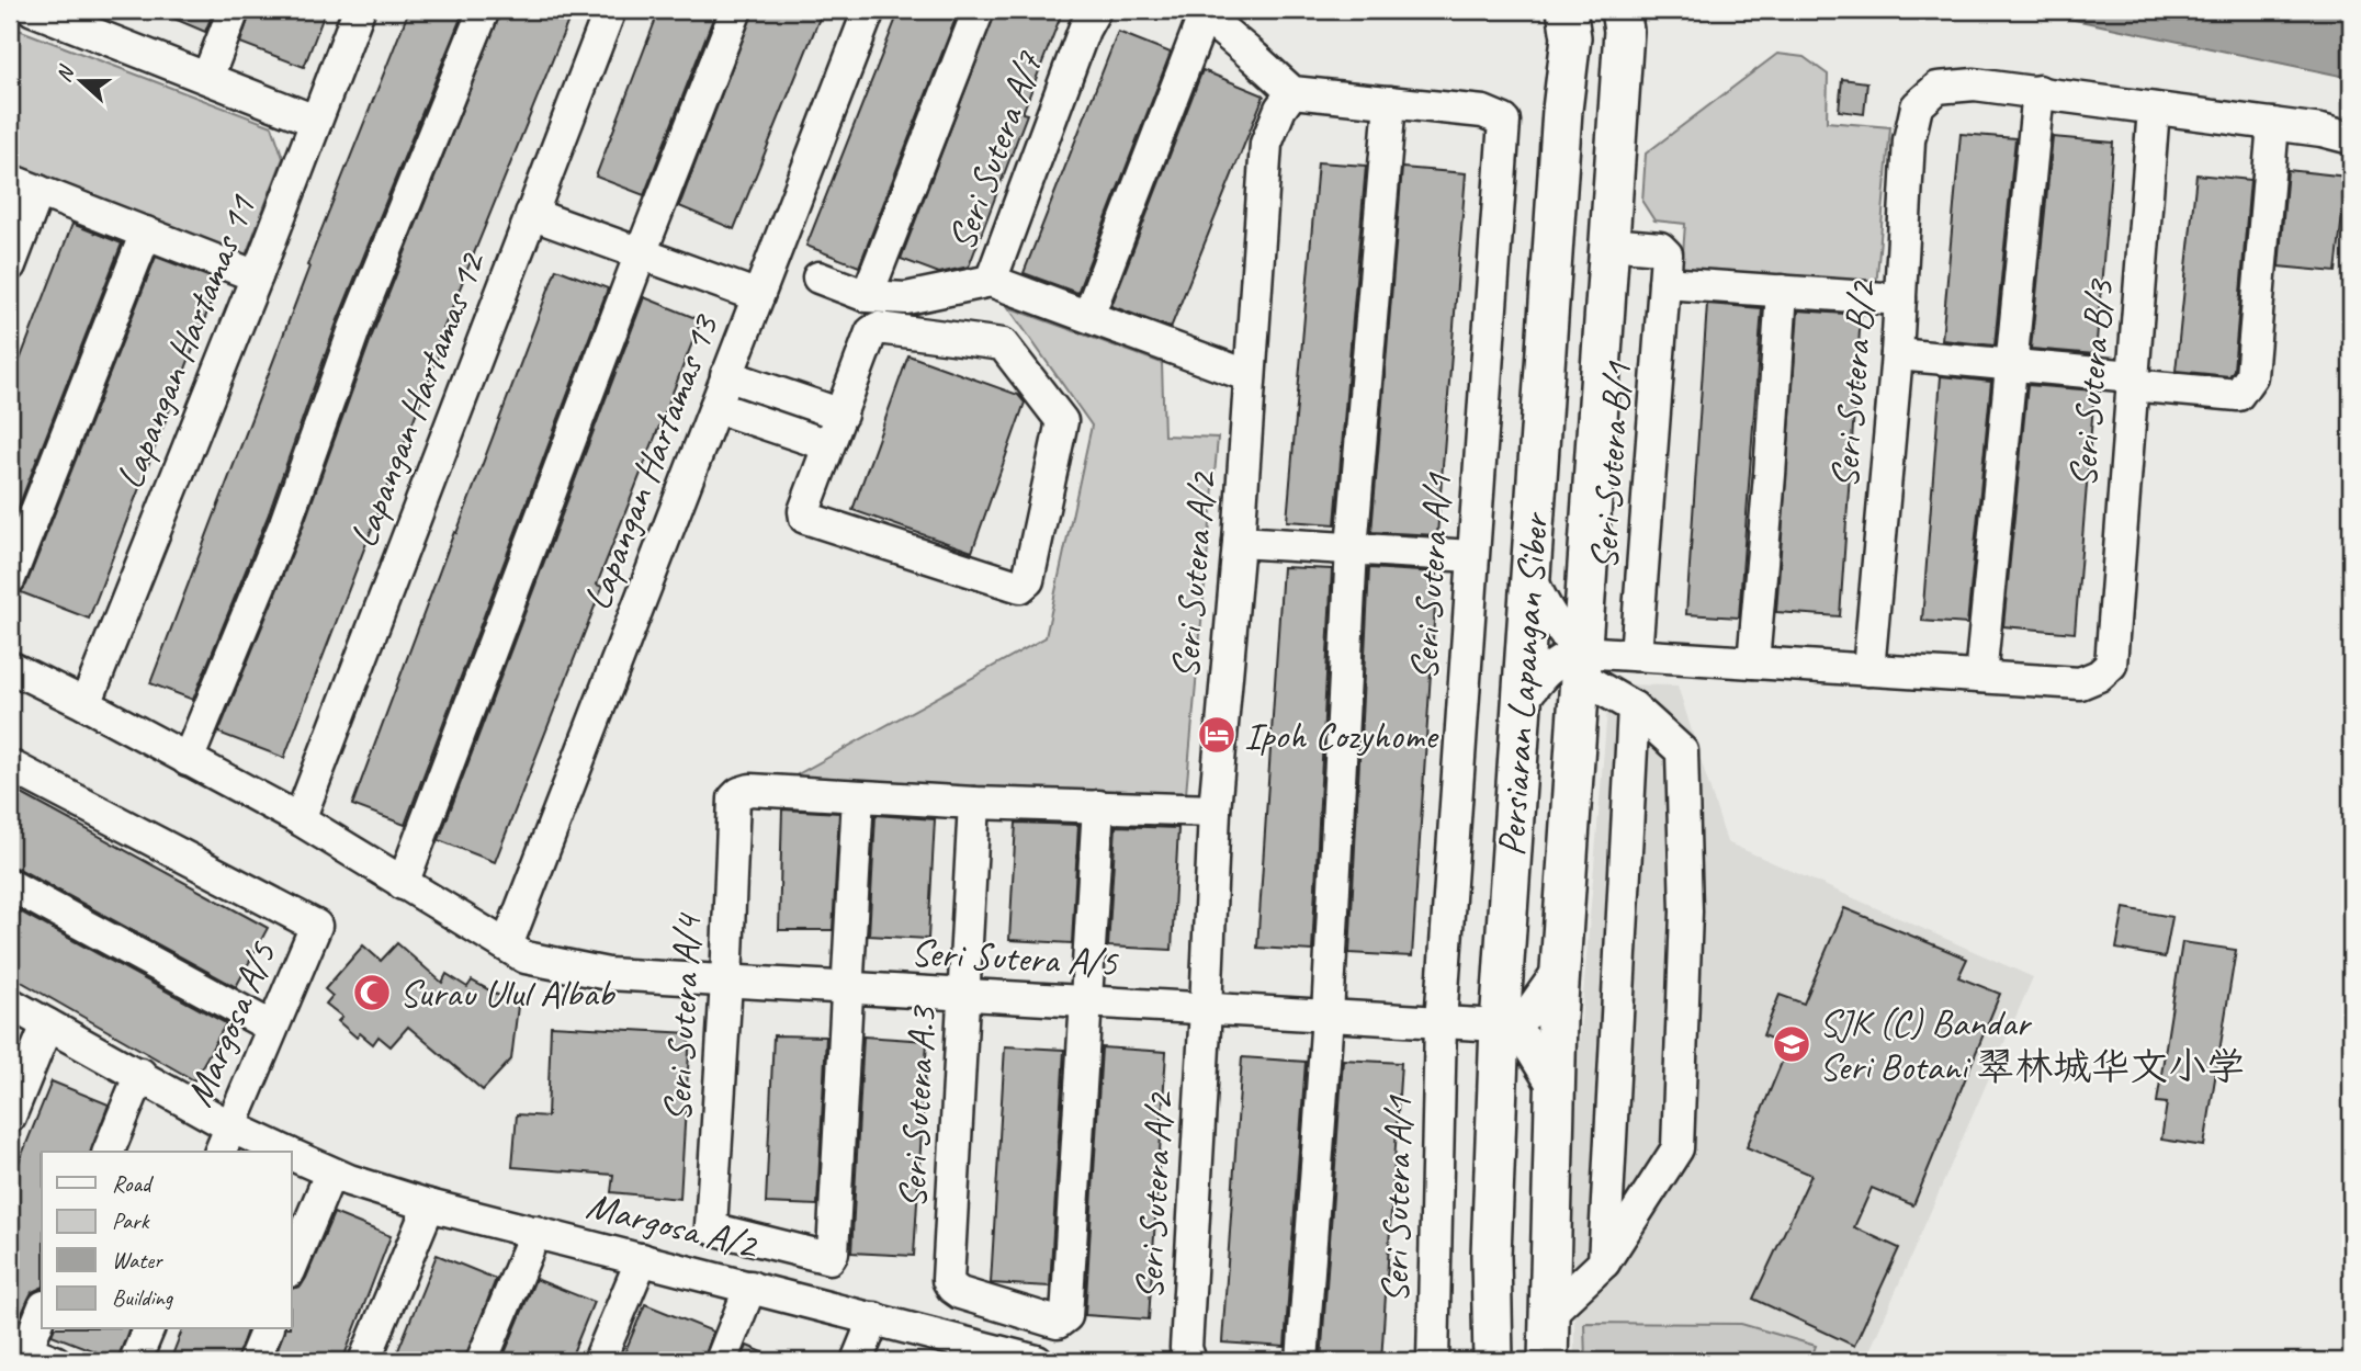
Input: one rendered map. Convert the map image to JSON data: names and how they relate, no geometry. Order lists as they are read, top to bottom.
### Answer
{
  "streets": {
    "main road": ["Persiaran Lapangan Siber"],
    "street": [
      "Seri Sutera A/7",
      "Lapangan Hartamas 11",
      "Seri Sutera B/3",
      "Seri Sutera B/2",
      "Lapangan Hartamas 12",
      "Lapangan Hartamas 13",
      "Seri Sutera B/1",
      "Seri Sutera A/2",
      "Seri Sutera A/1",
      "Seri Sutera A/5",
      "Seri Sutera A/4",
      "Margosa A/5",
      "Seri Sutera A.3",
      "Margosa A/2"
    ]
  },
  "crossings": [
    ["Lapangan Hartamas 11", "Seri Sutera A/5"],
    ["Lapangan Hartamas 12", "Seri Sutera A/5"],
    ["Lapangan Hartamas 13", "Seri Sutera A/5"],
    ["Seri Sutera B/1", "Persiaran Lapangan Siber"],
    ["Seri Sutera A/2", "Seri Sutera A/5"],
    ["Seri Sutera A/1", "Seri Sutera A/5"],
    ["Persiaran Lapangan Siber", "Seri Sutera A/5"],
    ["Seri Sutera A/5", "Seri Sutera A/4"],
    ["Seri Sutera A/5", "Seri Sutera A.3"],
    ["Margosa A/5", "Margosa A/2"]
  ],
  "places": {
    "hotel": ["Ipoh Cozyhome"],
    "mosque": ["Surau Ulul Albab"],
    "school or university": ["SJK (C) Bandar Seri Botani 翠林城华文小学"]
  },
  "legend": [
    "Road",
    "Park",
    "Water",
    "Building"
  ],
  "north": "left"
}
